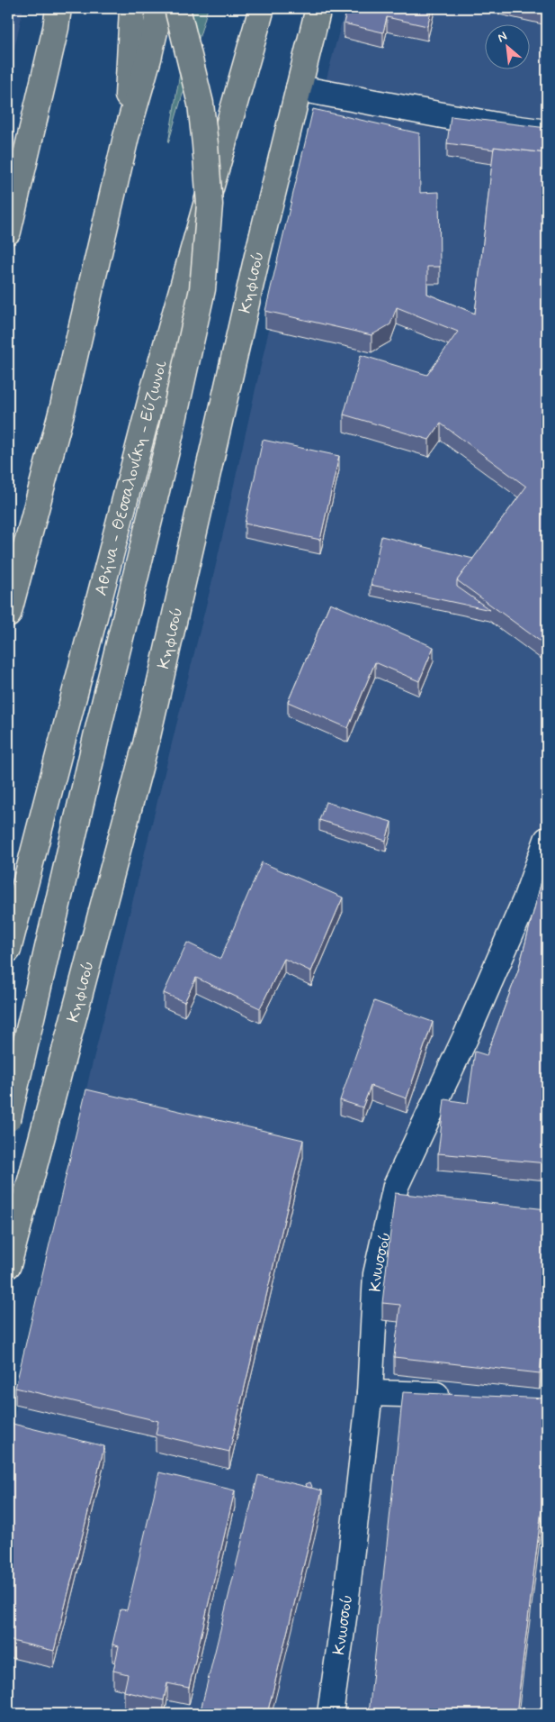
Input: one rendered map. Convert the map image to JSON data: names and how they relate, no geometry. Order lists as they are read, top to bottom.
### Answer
{
  "streets": {
    "main road": ["Κηφισού", "Αθήνα - Θεσσαλονίκη - Εύζωνοι"],
    "street": ["Κνωσσού"]
  },
  "north": "top left"
}
